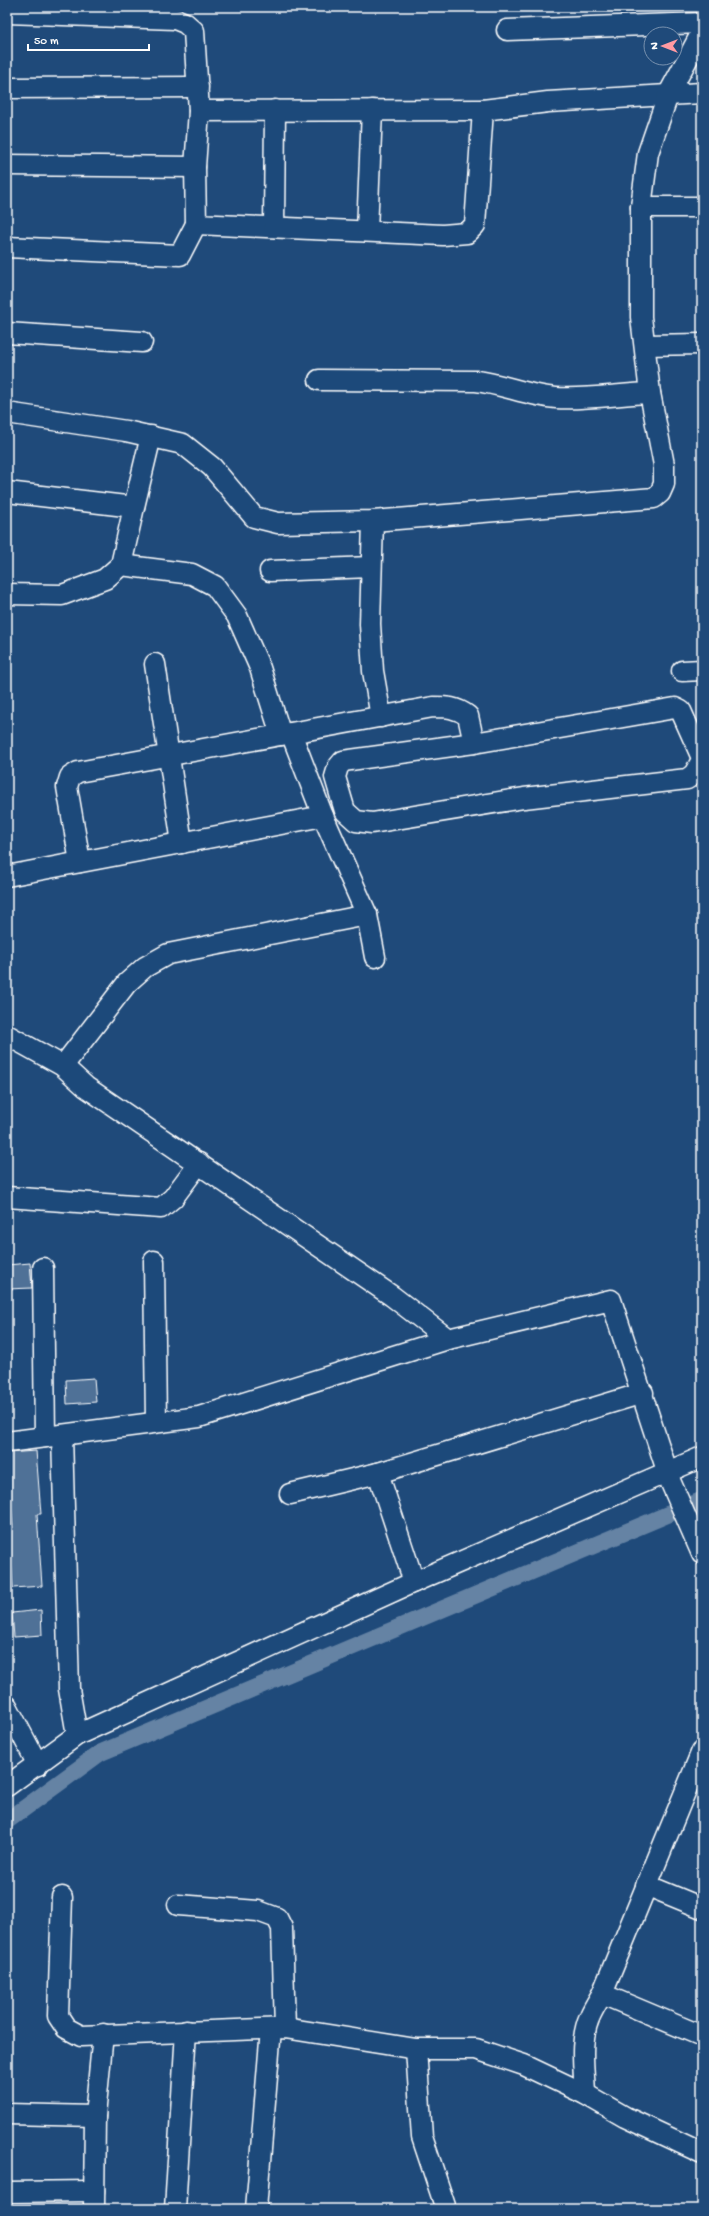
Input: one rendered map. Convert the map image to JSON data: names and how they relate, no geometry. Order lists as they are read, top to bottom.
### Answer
{
  "scale_bar": "50 m",
  "north": "left"
}
